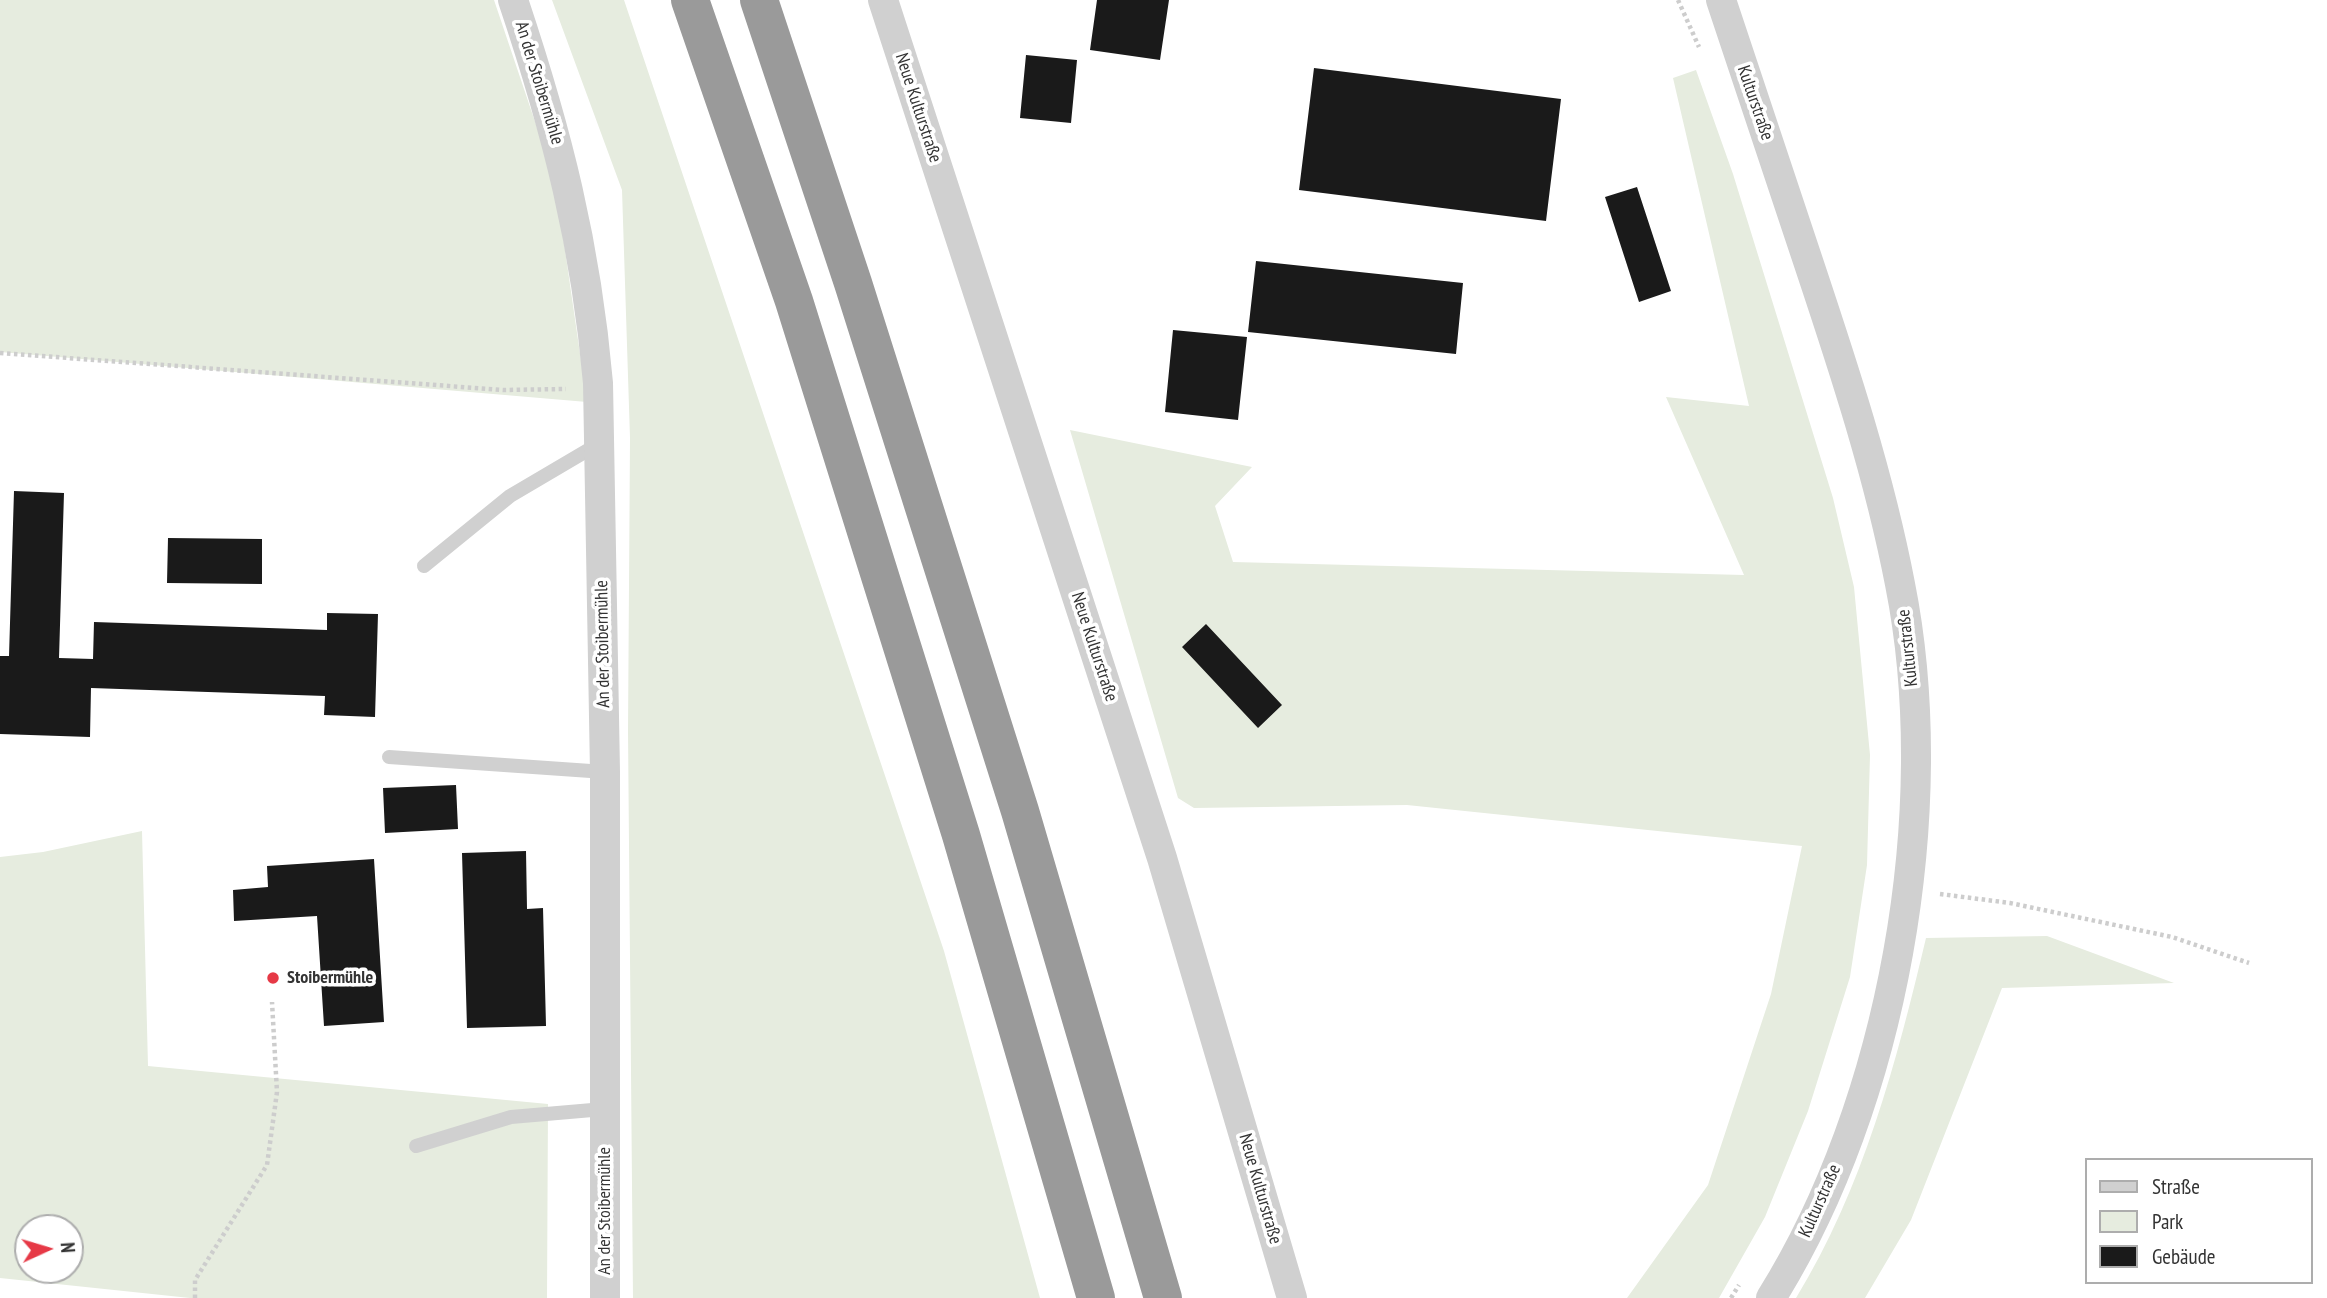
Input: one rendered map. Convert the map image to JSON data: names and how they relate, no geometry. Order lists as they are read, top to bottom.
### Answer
{
  "streets": {
    "street": ["An der Stoibermühle", "Kulturstraße", "Neue Kulturstraße"]
  },
  "places": ["Stoibermühle"],
  "legend": ["Straße", "Park", "Gebäude"],
  "north": "right"
}
